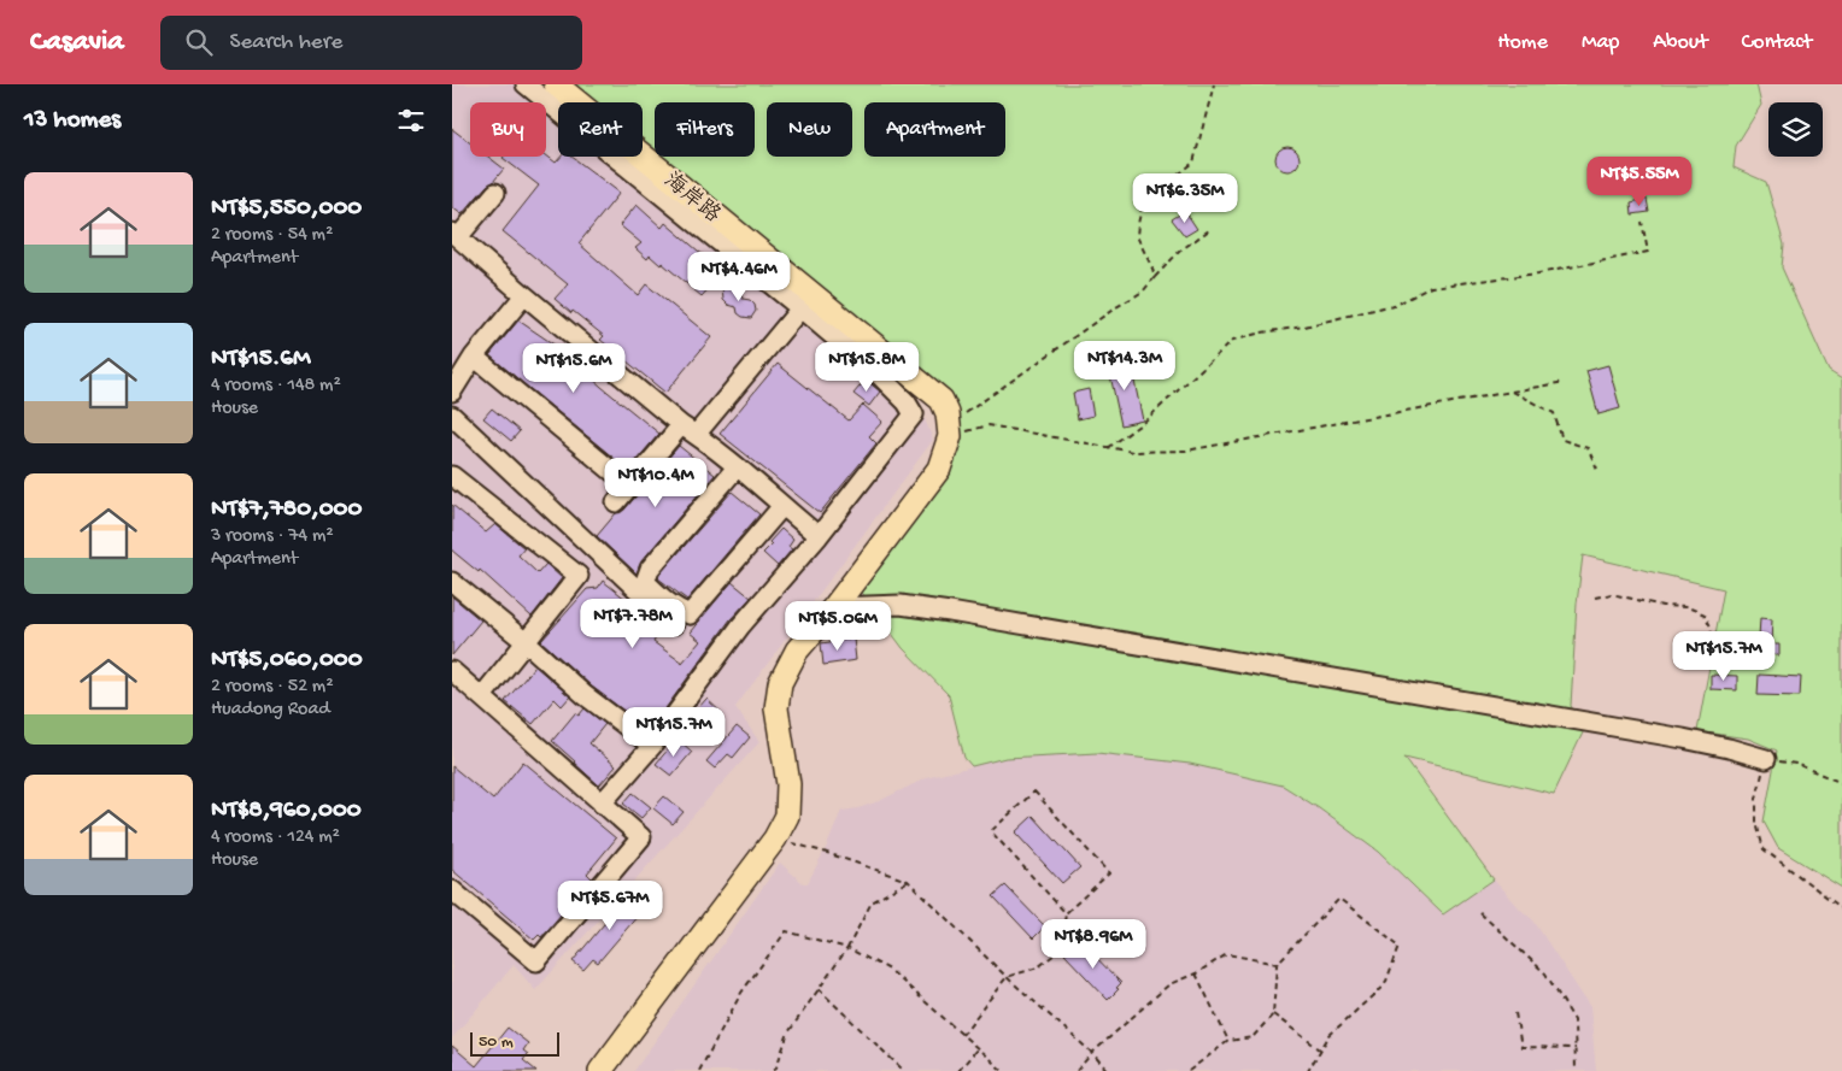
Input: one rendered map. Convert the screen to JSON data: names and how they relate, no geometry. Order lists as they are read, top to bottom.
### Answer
{
  "streets": {
    "main road": ["海岸路"]
  },
  "scale_bar": "50 m",
  "page": {
    "header": "Casavia",
    "search": "Search here",
    "nav": [
      "Home",
      "Map",
      "About",
      "Contact"
    ],
    "heading": "13 homes",
    "chip": [
      "Buy",
      "Rent",
      "Filters",
      "New",
      "Apartment"
    ],
    "list": [
      {
        "name": "NT$5,550,000",
        "note": "2 rooms · 54 m² · Apartment"
      },
      {
        "name": "NT$15.6M",
        "note": "4 rooms · 148 m² · House"
      },
      {
        "name": "NT$7,780,000",
        "note": "3 rooms · 74 m² · Apartment"
      },
      {
        "name": "NT$5,060,000",
        "note": "2 rooms · 52 m² · Huadong Road"
      },
      {
        "name": "NT$8,960,000",
        "note": "4 rooms · 124 m² · House"
      }
    ],
    "price": [
      "NT$5.55M",
      "NT$6.35M",
      "NT$4.46M",
      "NT$14.3M",
      "NT$15.8M",
      "NT$15.6M",
      "NT$10.4M",
      "NT$7.78M",
      "NT$5.06M",
      "NT$15.7M",
      "NT$15.7M",
      "NT$5.67M",
      "NT$8.96M"
    ],
    "scale": "50 m"
  }
}
